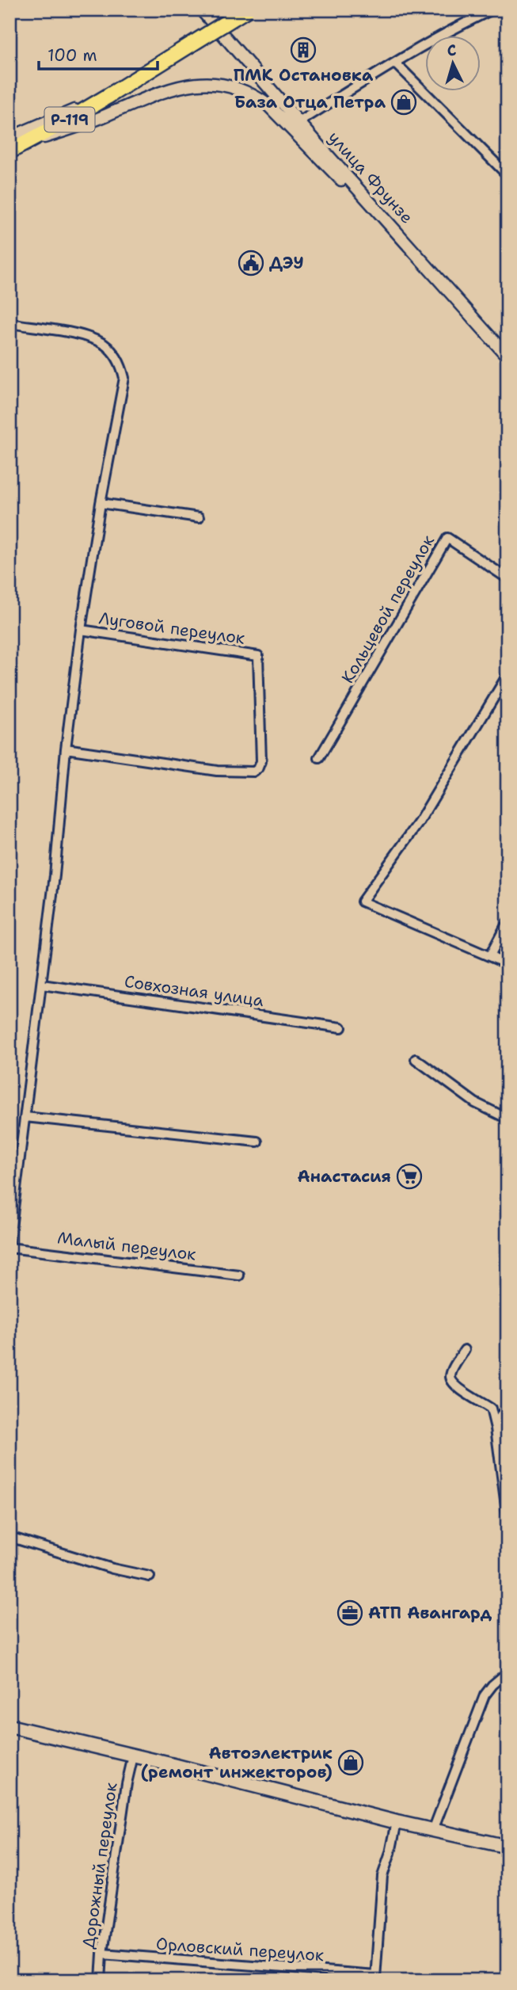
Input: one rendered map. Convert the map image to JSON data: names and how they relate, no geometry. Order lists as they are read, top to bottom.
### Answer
{
  "streets": {
    "highway": ["Р-119"],
    "street": [
      "улица Фрунзе",
      "Кольцевой переулок",
      "Луговой переулок",
      "Совхозная улица",
      "Малый переулок",
      "Дорожный переулок",
      "Орловский переулок"
    ]
  },
  "crossings": [
    ["Дорожный переулок", "Орловский переулок"]
  ],
  "places": {
    "building": ["ПМК Остановка"],
    "shop": ["База Отца Петра", "Автоэлектрик (ремонт инжекторов)"],
    "public building": ["ДЭУ"],
    "supermarket": ["Анастасия"],
    "office": ["АТП Авангард"]
  },
  "scale_bar": "100 m",
  "north": "top"
}
